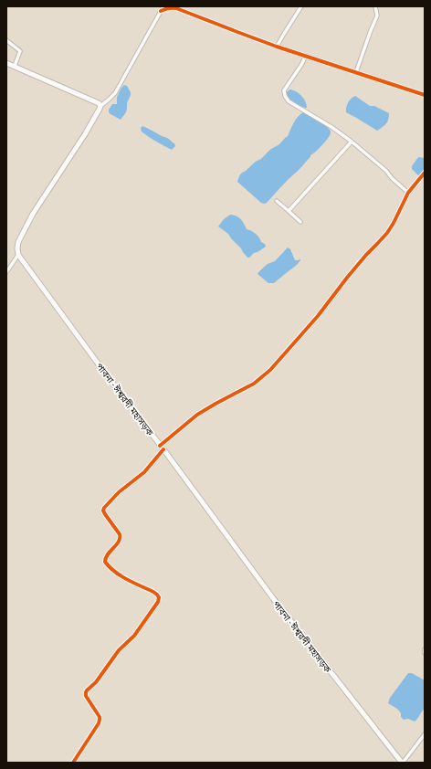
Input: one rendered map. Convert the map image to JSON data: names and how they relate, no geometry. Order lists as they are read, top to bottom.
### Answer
{
  "streets": {
    "main road": ["পাবনা - ঈশ্বরদী মহাসড়ক"]
  }
}
